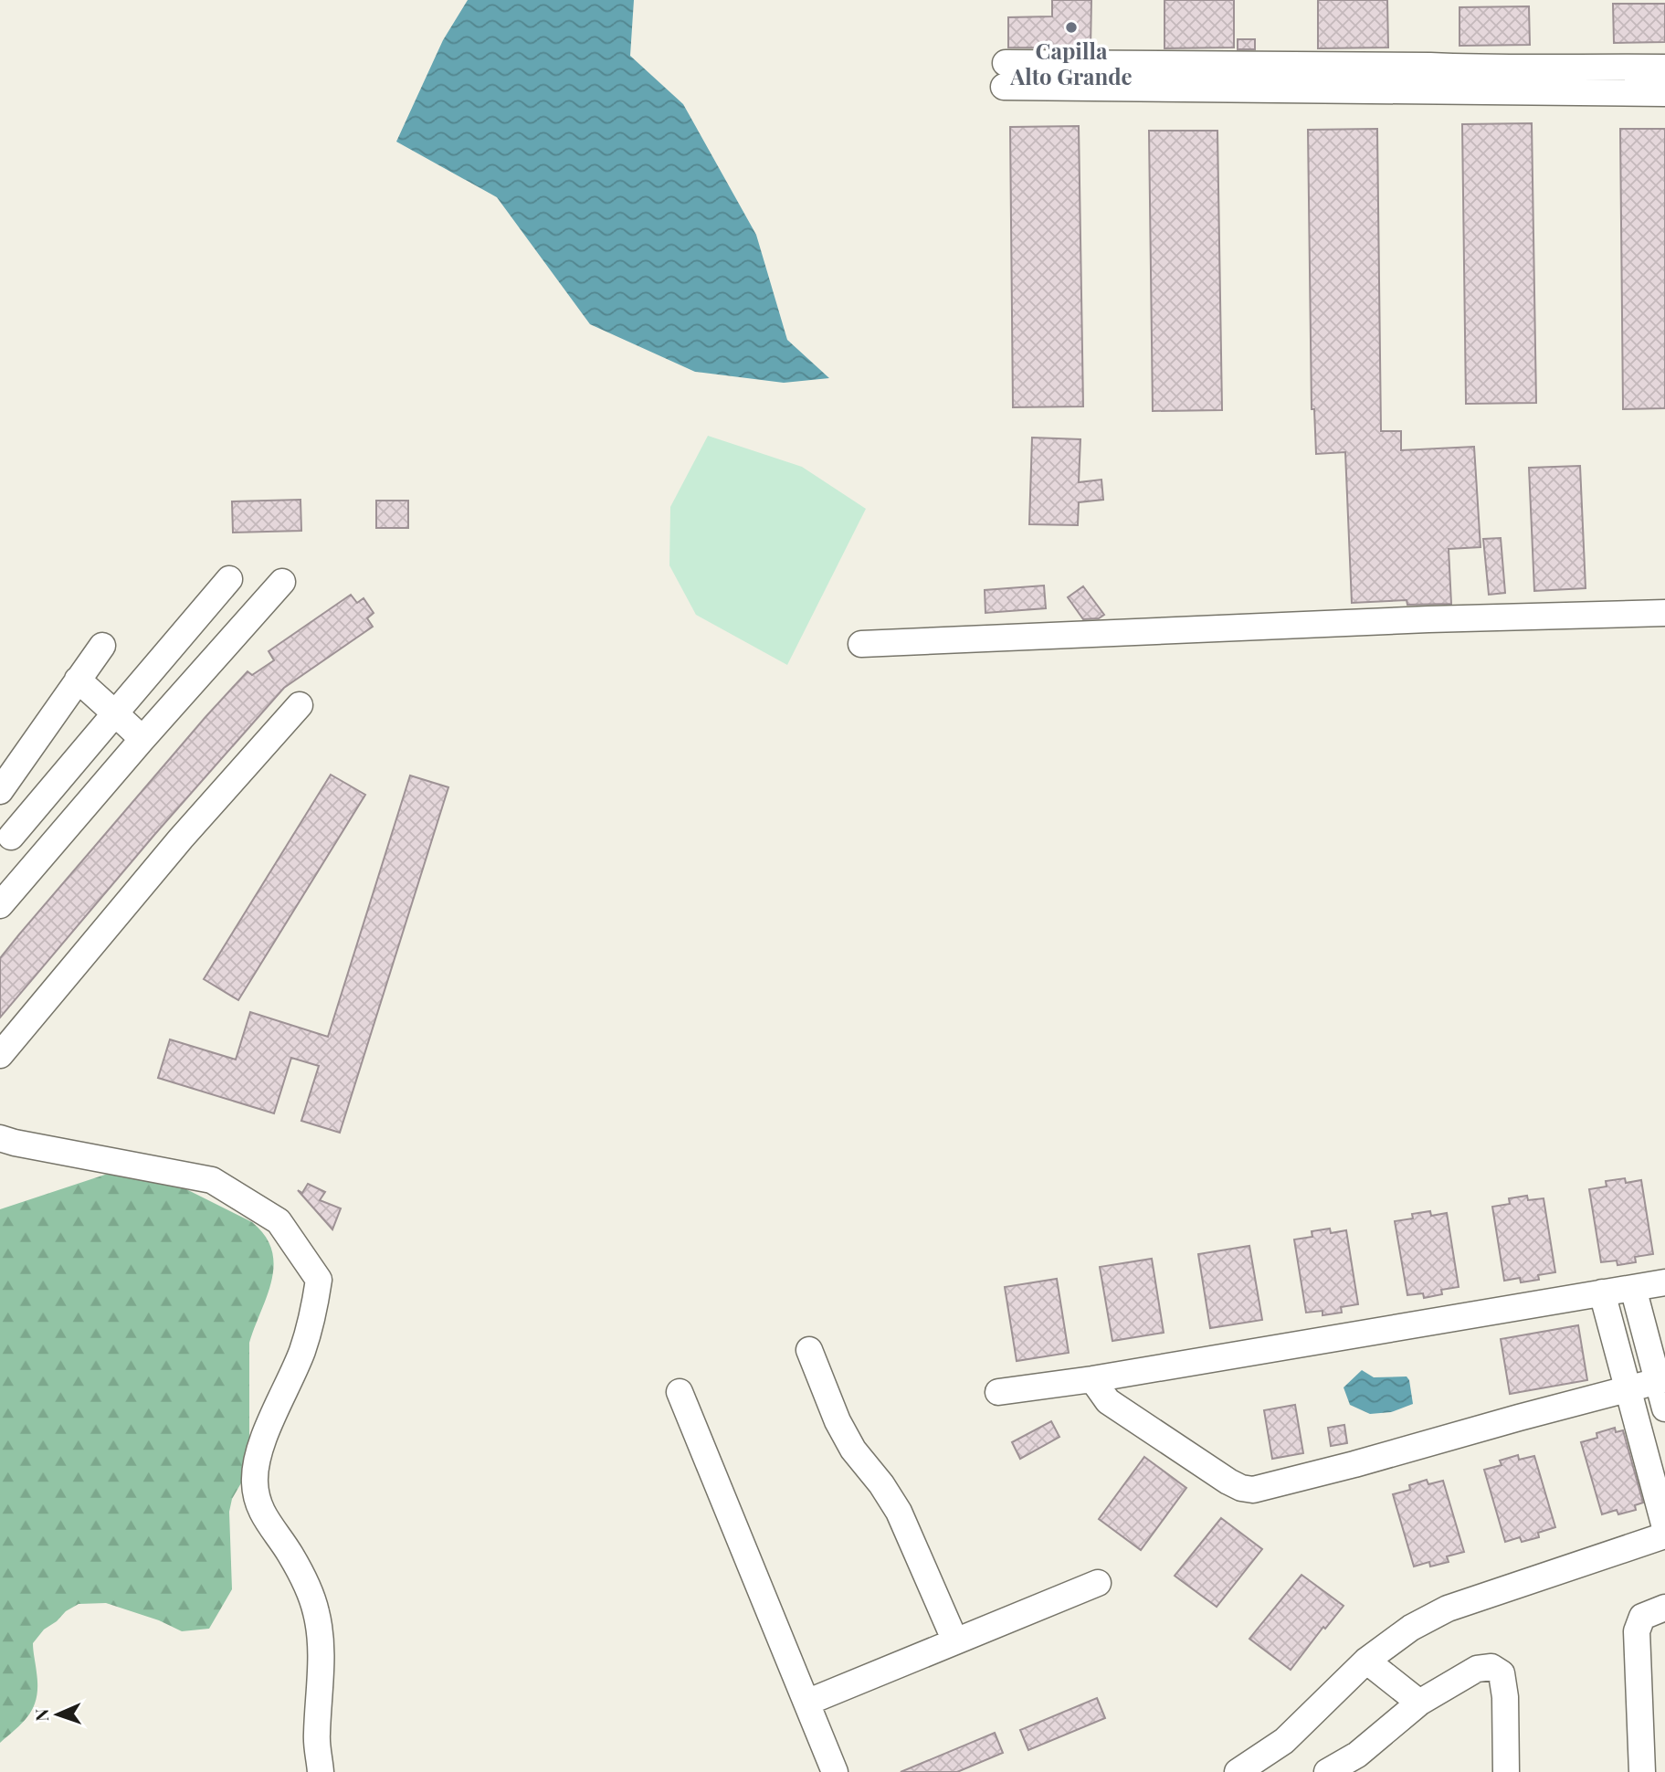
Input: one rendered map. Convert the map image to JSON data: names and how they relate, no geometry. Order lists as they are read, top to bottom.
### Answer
{
  "places": ["Capilla Alto Grande"],
  "north": "left"
}
